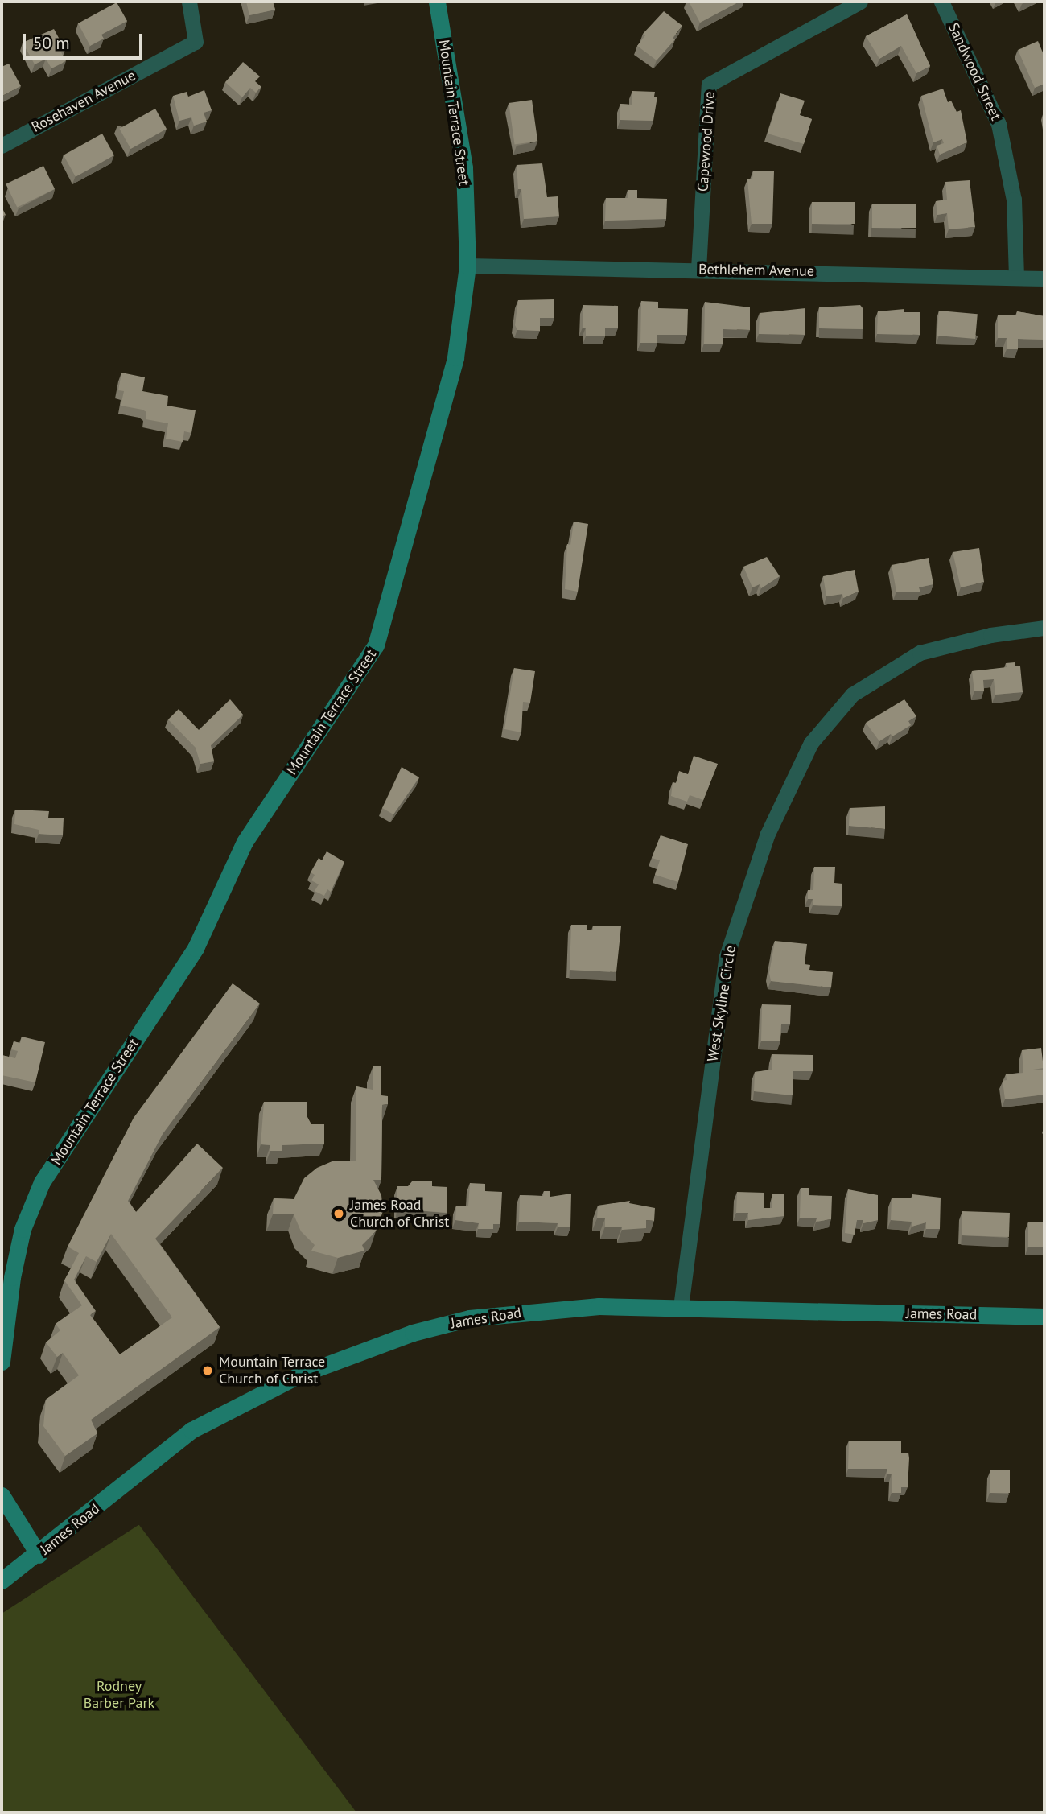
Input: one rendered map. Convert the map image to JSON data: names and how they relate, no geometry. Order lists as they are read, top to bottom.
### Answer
{
  "streets": {
    "street": [
      "Sandwood Street",
      "Rosehaven Avenue",
      "Mountain Terrace Street",
      "Capewood Drive",
      "Bethlehem Avenue",
      "West Skyline Circle",
      "James Road"
    ]
  },
  "crossings": [
    ["Sandwood Street", "Bethlehem Avenue"],
    ["Mountain Terrace Street", "Bethlehem Avenue"],
    ["Capewood Drive", "Bethlehem Avenue"],
    ["West Skyline Circle", "James Road"]
  ],
  "parks": ["Rodney Barber Park"],
  "places": ["James Road Church of Christ", "Mountain Terrace Church of Christ"],
  "scale_bar": "50 m"
}
